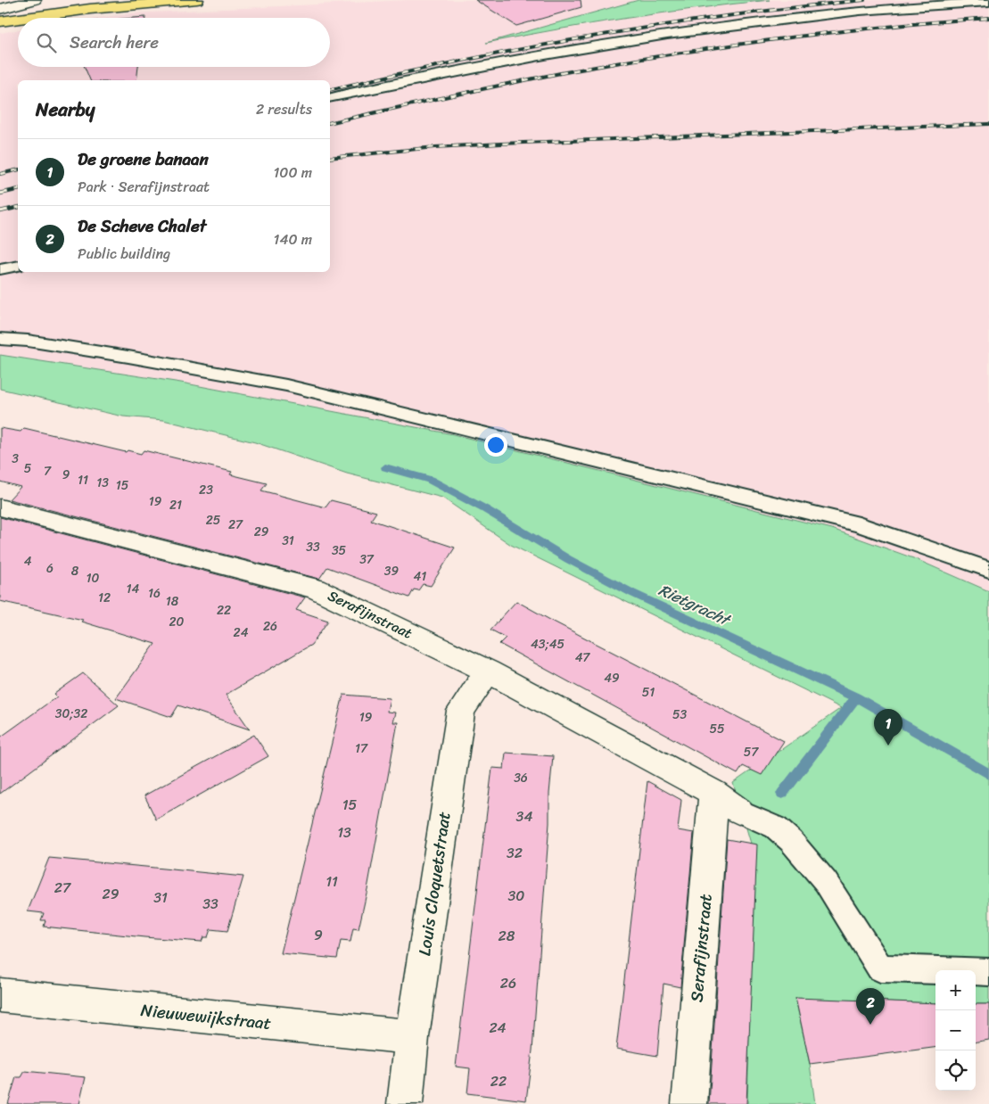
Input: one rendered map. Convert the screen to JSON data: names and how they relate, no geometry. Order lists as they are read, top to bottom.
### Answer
{
  "streets": {
    "street": ["Serafijnstraat", "Louis Cloquetstraat", "Nieuwewijkstraat"]
  },
  "crossings": [
    ["Serafijnstraat", "Louis Cloquetstraat"],
    ["Louis Cloquetstraat", "Nieuwewijkstraat"]
  ],
  "water": ["Rietgracht"],
  "house_numbers": [
    "3",
    "5",
    "7",
    "9",
    "11",
    "13",
    "15",
    "23",
    "19",
    "21",
    "25",
    "27",
    "29",
    "31",
    "33",
    "35",
    "37",
    "4",
    "6",
    "8",
    "39",
    "41",
    "10",
    "14",
    "16",
    "12",
    "18",
    "22",
    "20",
    "26",
    "24",
    "43;45",
    "47",
    "49",
    "51",
    "30;32",
    "53",
    "19",
    "55",
    "17",
    "57",
    "36",
    "15",
    "34",
    "13",
    "32",
    "11",
    "27",
    "29",
    "30",
    "31",
    "33",
    "9",
    "28",
    "26",
    "24",
    "22"
  ],
  "page": {
    "search": "Search here",
    "heading": ["Nearby", "2 results"],
    "list": [
      {
        "mark": "1",
        "name": "De groene banaan",
        "note": "Park · Serafijnstraat",
        "value": "100 m"
      },
      {
        "mark": "2",
        "name": "De Scheve Chalet",
        "note": "Public building",
        "value": "140 m"
      }
    ],
    "pins": ["1", "2"],
    "map_buttons": ["+", "−"]
  }
}
